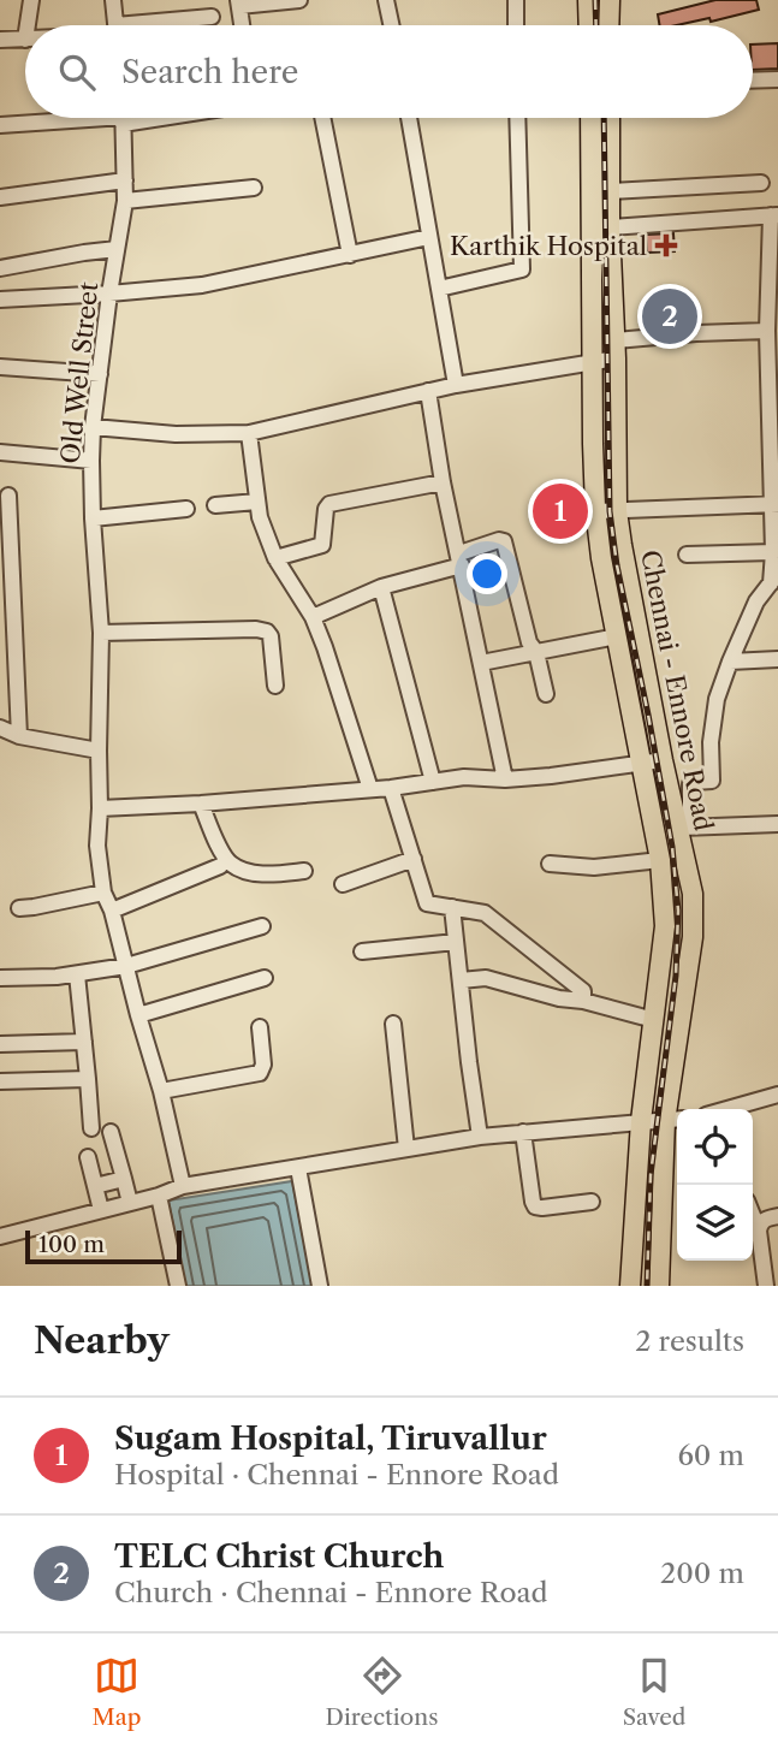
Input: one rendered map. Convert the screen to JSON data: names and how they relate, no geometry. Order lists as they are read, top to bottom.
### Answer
{
  "streets": {
    "main road": ["Chennai - Ennore Road"],
    "street": ["Old Well Street"]
  },
  "places": {
    "health": ["Karthik Hospital"]
  },
  "scale_bar": "100 m",
  "page": {
    "search": "Search here",
    "pins": ["2", "1"],
    "scale": "100 m",
    "heading": ["Nearby", "2 results"],
    "list": [
      {
        "mark": "1",
        "name": "Sugam Hospital, Tiruvallur",
        "note": "Hospital · Chennai - Ennore Road",
        "value": "60 m"
      },
      {
        "mark": "2",
        "name": "TELC Christ Church",
        "note": "Church · Chennai - Ennore Road",
        "value": "200 m"
      }
    ],
    "nav": ["Map", "Directions", "Saved"]
  }
}
